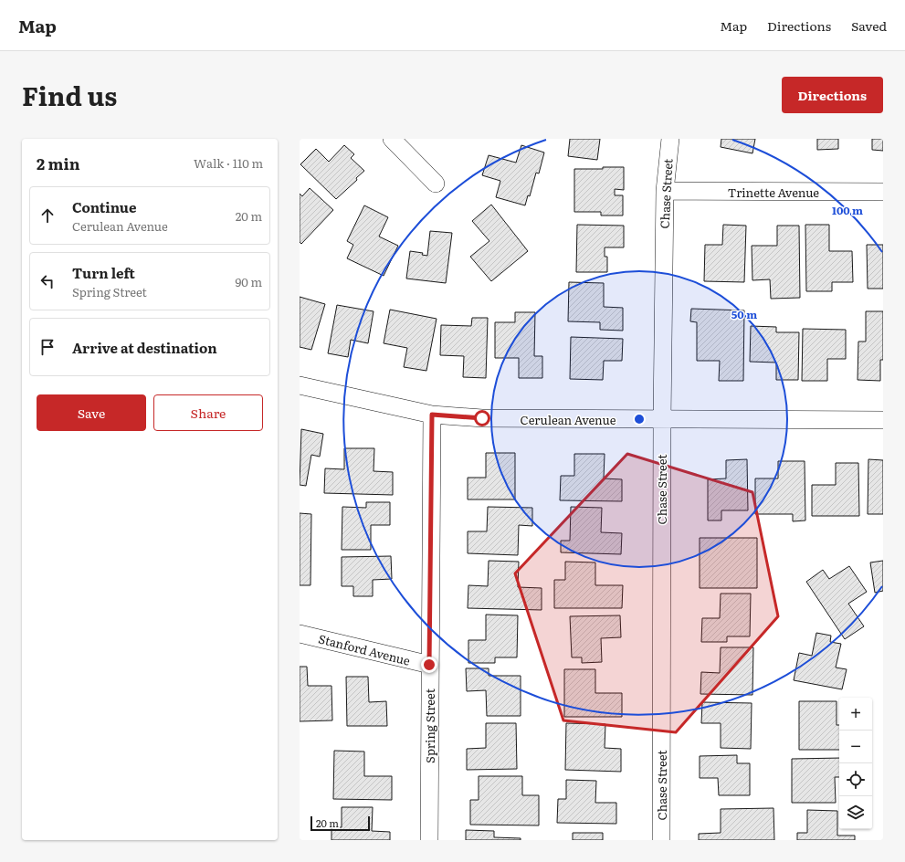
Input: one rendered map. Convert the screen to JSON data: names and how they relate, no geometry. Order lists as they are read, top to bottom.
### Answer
{
  "streets": {
    "street": [
      "Trinette Avenue",
      "Chase Street",
      "Cerulean Avenue",
      "Stanford Avenue",
      "Spring Street"
    ]
  },
  "crossings": [
    ["Trinette Avenue", "Chase Street"],
    ["Chase Street", "Cerulean Avenue"],
    ["Cerulean Avenue", "Spring Street"],
    ["Stanford Avenue", "Spring Street"]
  ],
  "scale_bar": "20 m",
  "page": {
    "header": "Map",
    "nav": ["Map", "Directions", "Saved"],
    "title": "Find us",
    "buttons": [
      "Directions",
      ["Save", "Share"]
    ],
    "heading": ["2 min", "Walk · 110 m"],
    "list": [
      ["Continue", "Cerulean Avenue", "20 m"],
      ["Turn left", "Spring Street", "90 m"],
      "Arrive at destination"
    ],
    "map_buttons": ["+", "−"],
    "scale": "20 m"
  },
  "rings": ["100 m", "50 m"]
}
